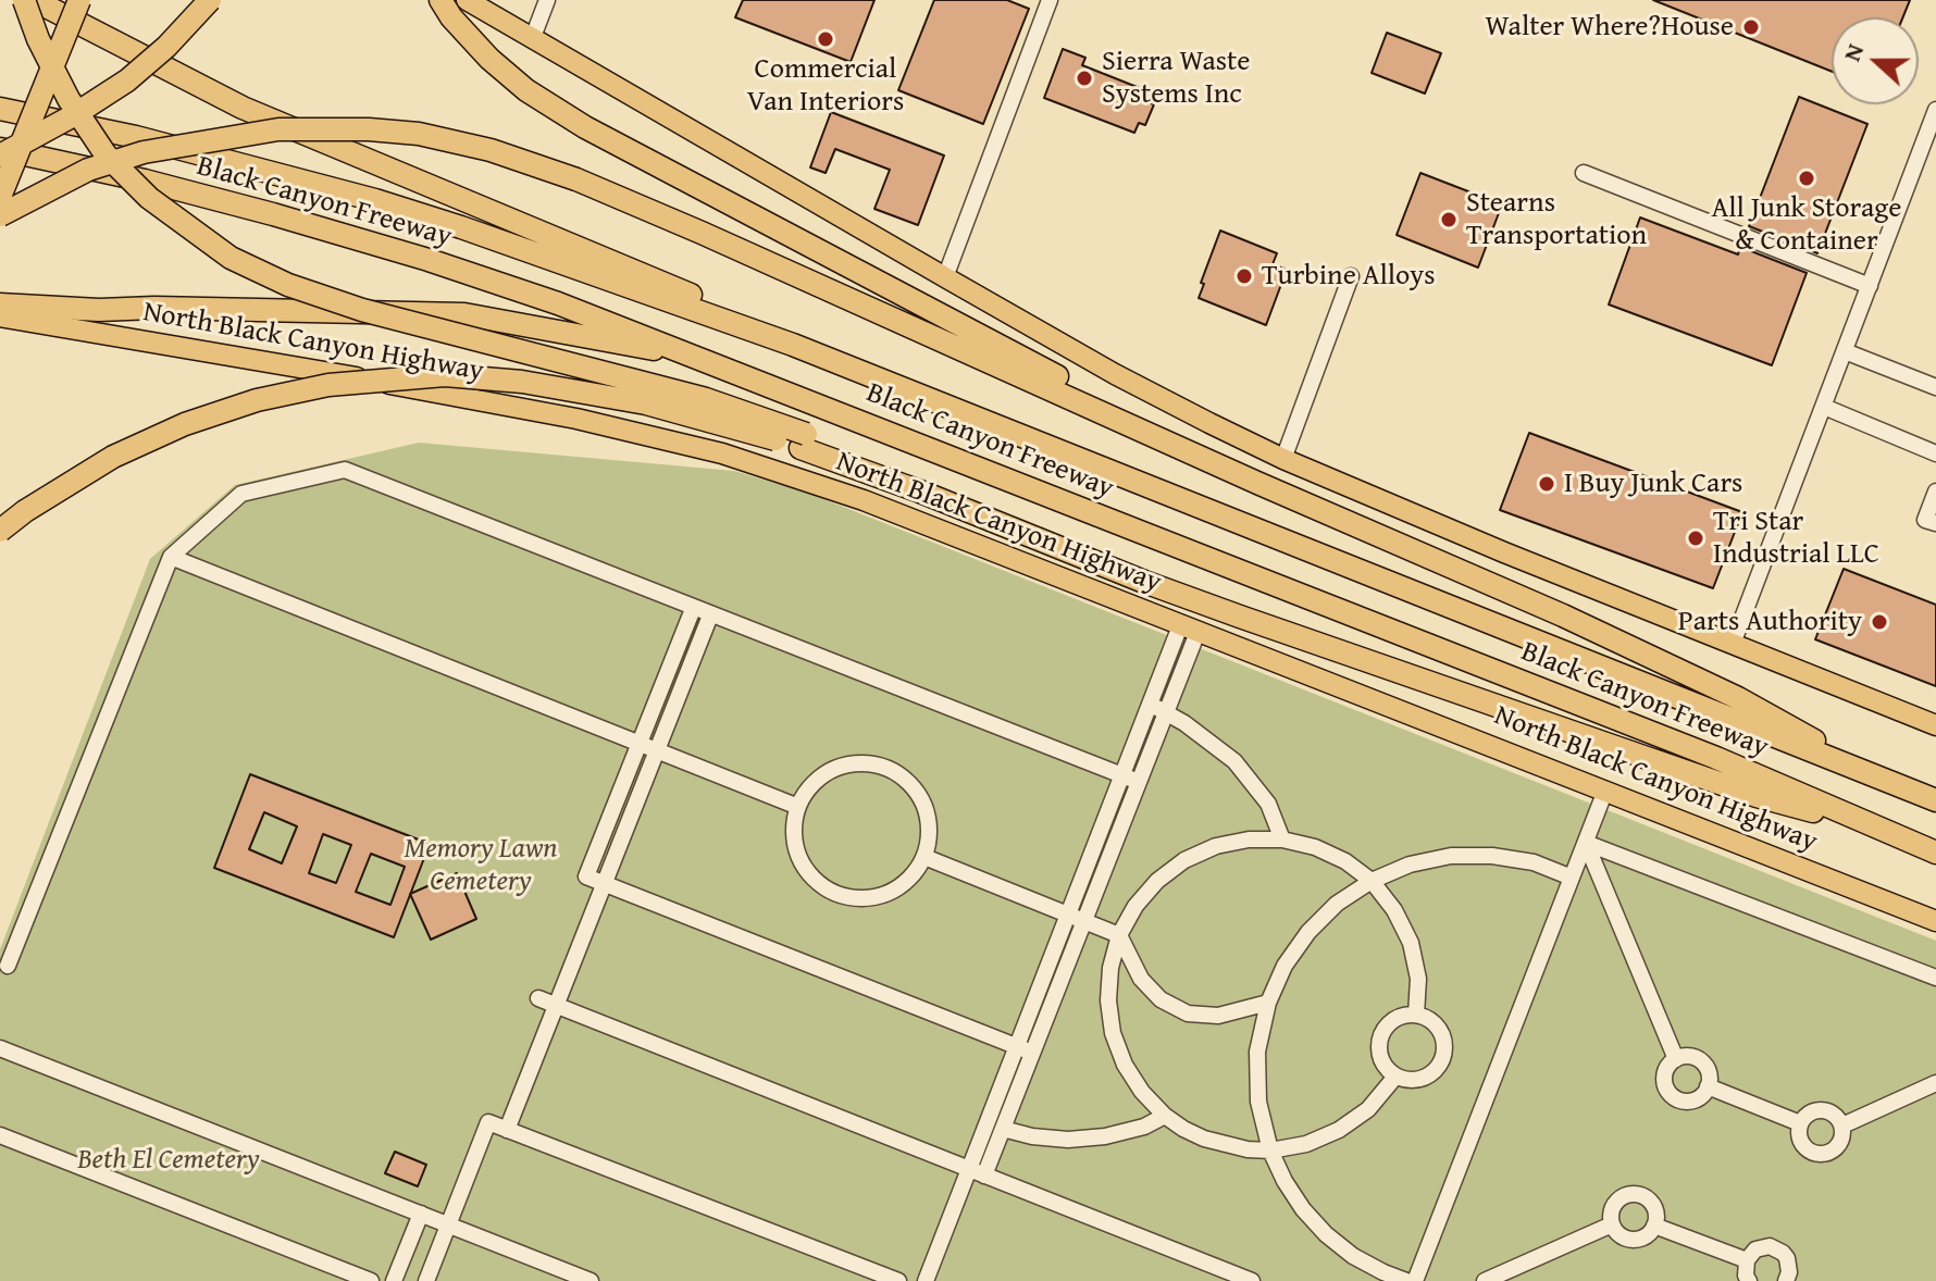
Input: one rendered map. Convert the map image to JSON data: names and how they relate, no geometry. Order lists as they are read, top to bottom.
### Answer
{
  "streets": {
    "highway": ["Black Canyon Freeway"],
    "main road": ["North Black Canyon Highway"]
  },
  "parks": ["Memory Lawn Cemetery", "Beth El Cemetery"],
  "places": [
    "Walter Where?House",
    "Commercial Van Interiors",
    "Sierra Waste Systems Inc",
    "All Junk Storage & Container",
    "Stearns Transportation",
    "Turbine Alloys",
    "I Buy Junk Cars",
    "Tri Star Industrial LLC",
    "Parts Authority"
  ],
  "north": "left"
}
